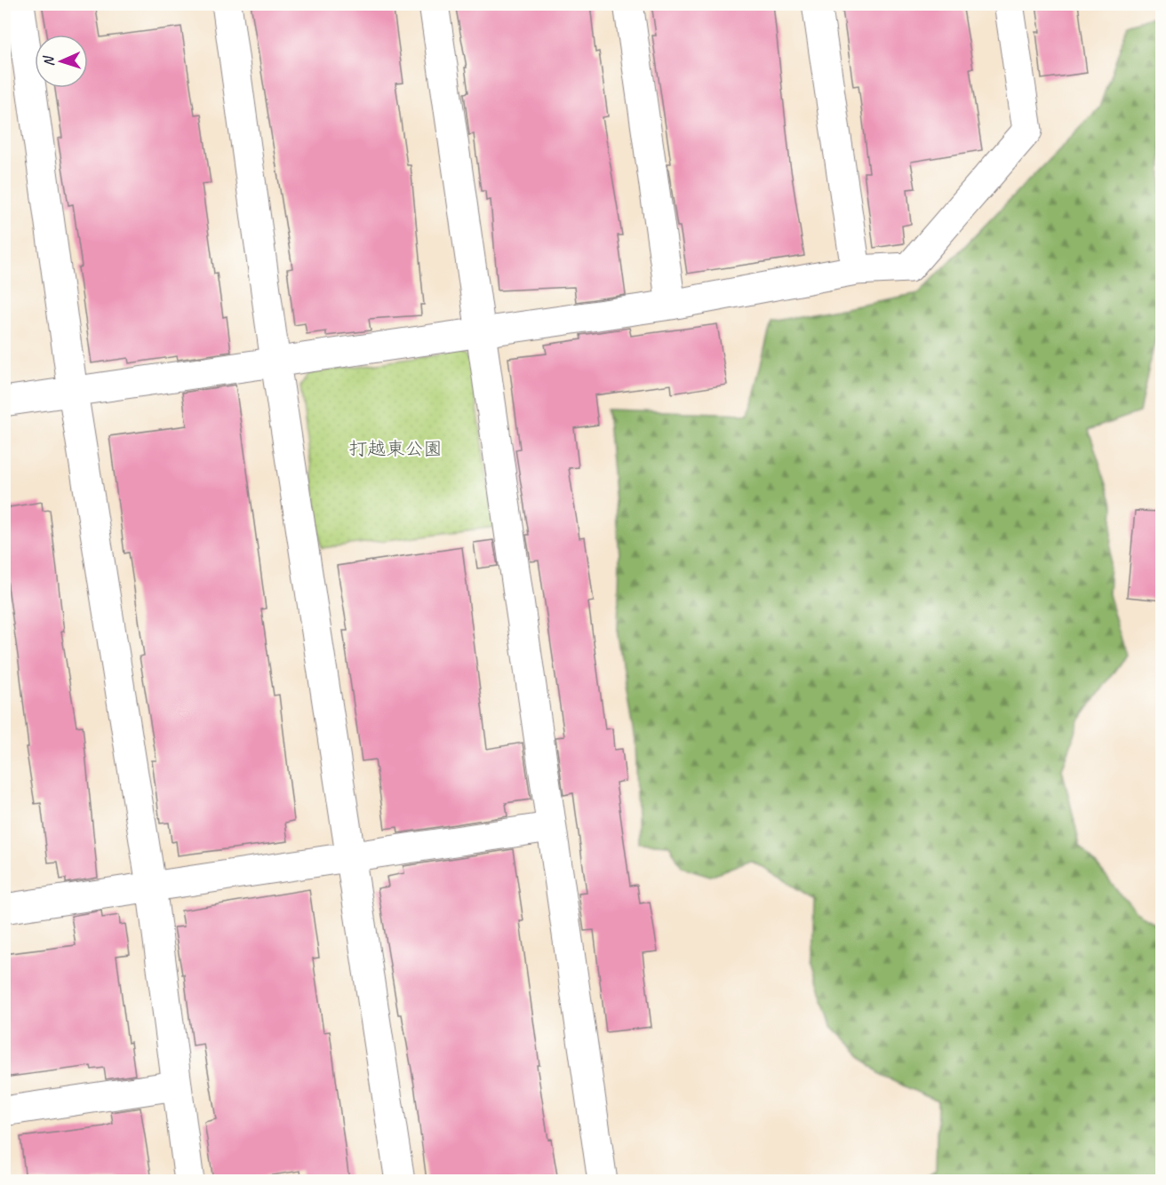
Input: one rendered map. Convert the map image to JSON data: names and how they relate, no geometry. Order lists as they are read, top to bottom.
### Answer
{
  "parks": ["打越東公園"],
  "north": "left"
}
